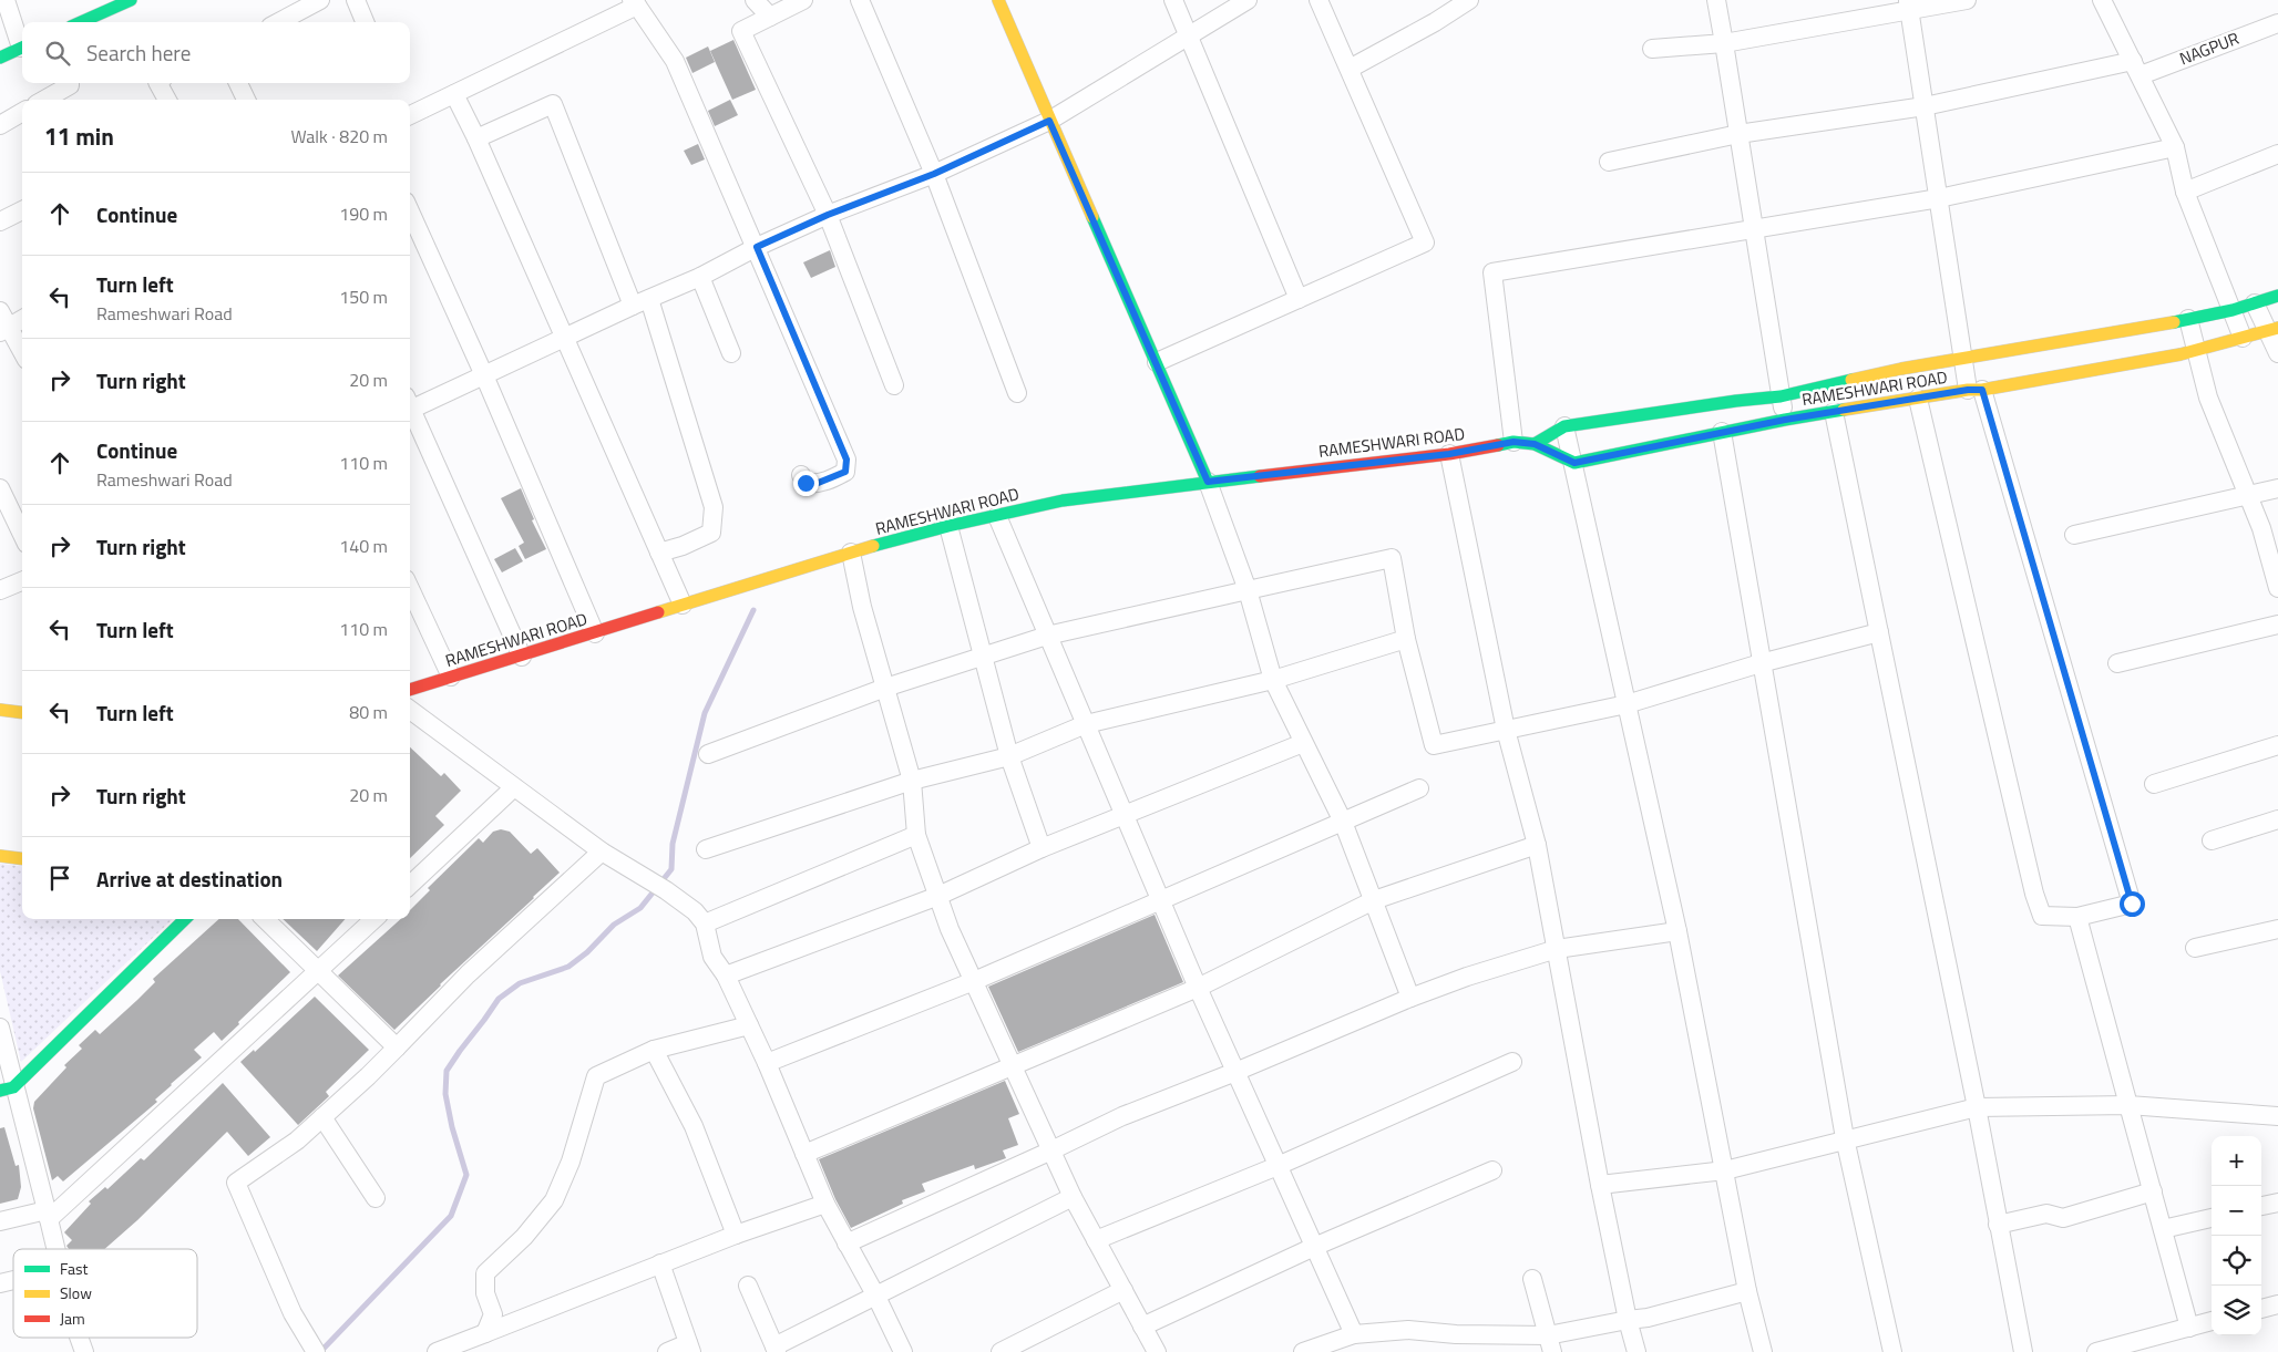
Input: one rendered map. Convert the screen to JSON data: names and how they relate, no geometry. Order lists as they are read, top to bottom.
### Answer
{
  "streets": {
    "main road": ["RAMESHWARI ROAD"],
    "street": ["NAGPUR"]
  },
  "legend": ["Fast", "Slow", "Jam"],
  "page": {
    "search": "Search here",
    "heading": ["11 min", "Walk · 820 m"],
    "list": [
      ["Continue", "190 m"],
      ["Turn left", "Rameshwari Road", "150 m"],
      ["Turn right", "20 m"],
      ["Continue", "Rameshwari Road", "110 m"],
      ["Turn right", "140 m"],
      ["Turn left", "110 m"],
      ["Turn left", "80 m"],
      ["Turn right", "20 m"],
      "Arrive at destination"
    ],
    "map_buttons": ["+", "−"]
  }
}
